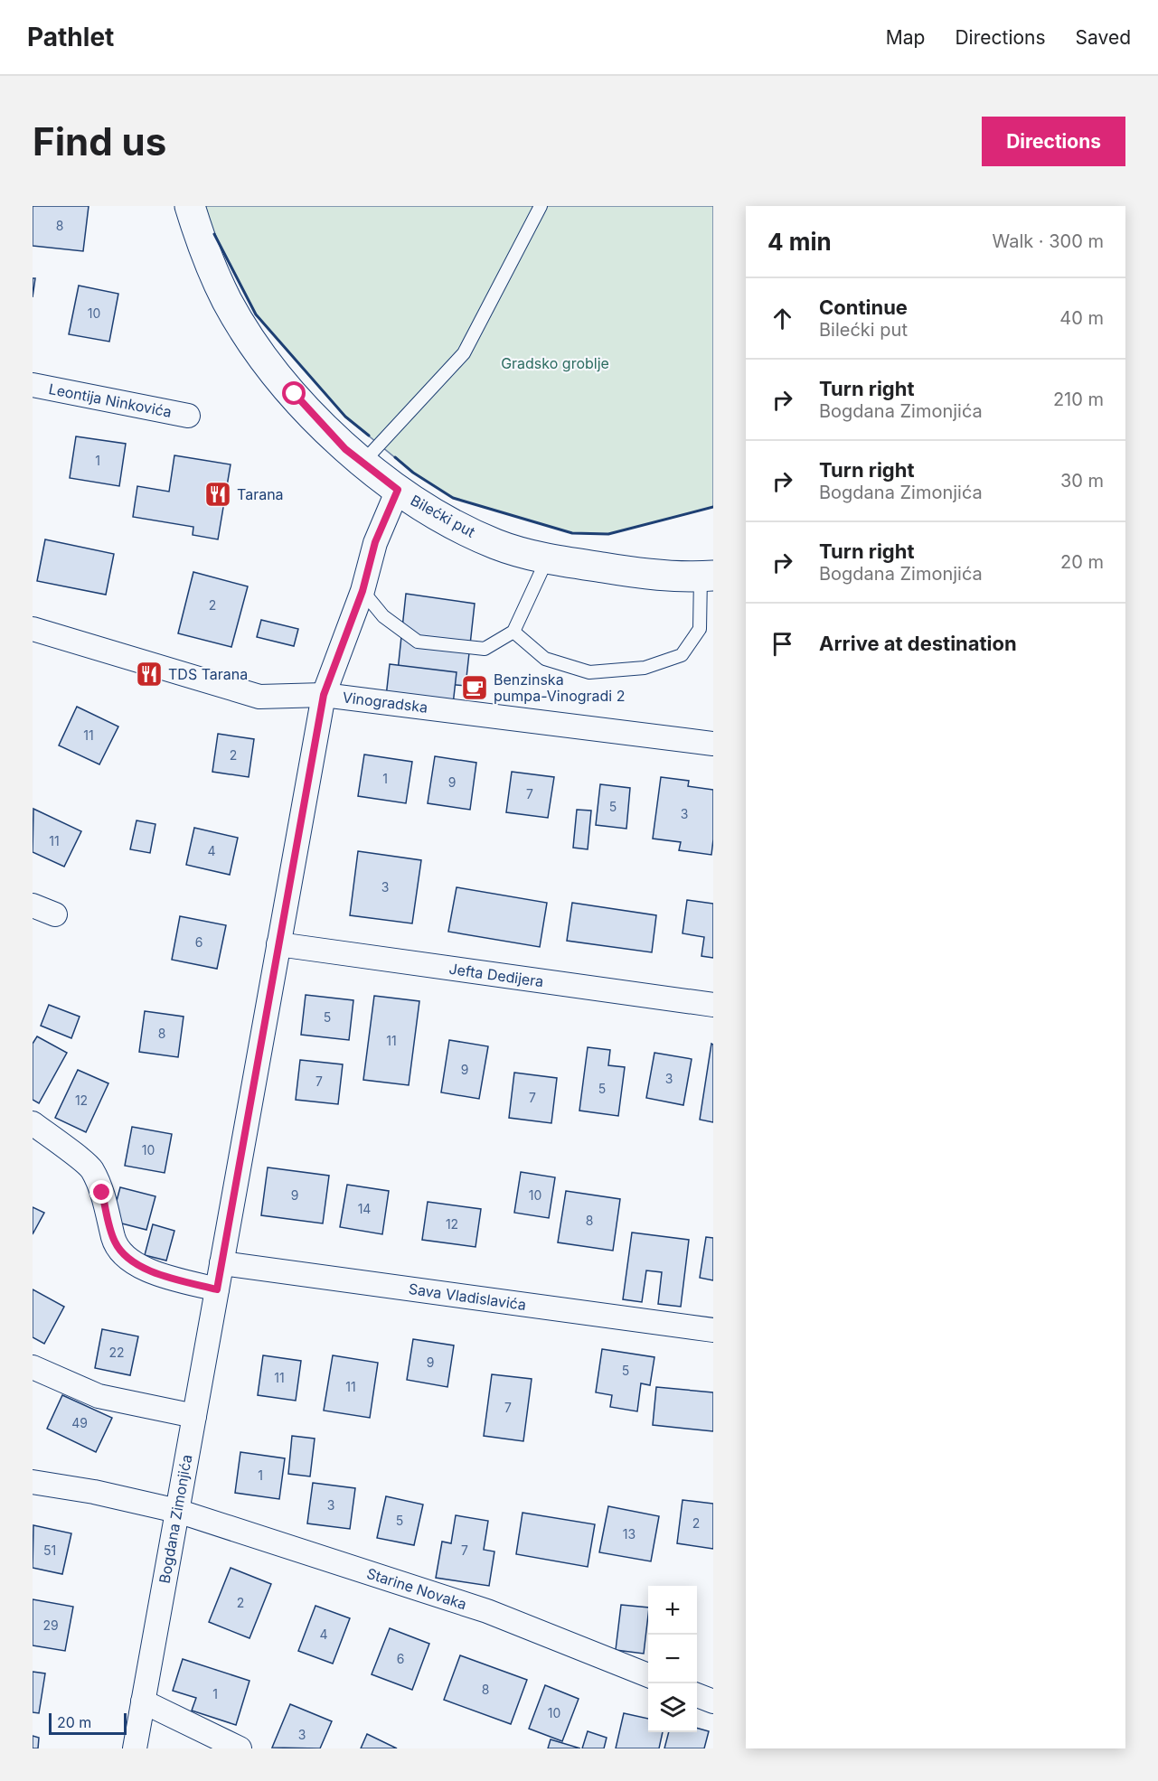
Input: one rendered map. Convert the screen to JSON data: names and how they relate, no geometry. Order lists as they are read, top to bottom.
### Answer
{
  "streets": {
    "main road": ["Bilećki put"],
    "street": [
      "Leontija Ninkovića",
      "Vinogradska",
      "Jefta Dedijera",
      "Sava Vladislavića",
      "Bogdana Zimonjića",
      "Starine Novaka"
    ]
  },
  "crossings": [
    ["Bilećki put", "Bogdana Zimonjića"],
    ["Vinogradska", "Bogdana Zimonjića"],
    ["Jefta Dedijera", "Bogdana Zimonjića"],
    ["Sava Vladislavića", "Bogdana Zimonjića"],
    ["Bogdana Zimonjića", "Starine Novaka"]
  ],
  "parks": ["Gradsko groblje"],
  "places": {
    "restaurant": ["Tarana", "TDS Tarana"],
    "cafe": ["Benzinska pumpa-Vinogradi 2"]
  },
  "house_numbers": [
    "8",
    "10",
    "1",
    "2",
    "11",
    "2",
    "1",
    "9",
    "7",
    "5",
    "3",
    "11",
    "4",
    "3",
    "6",
    "5",
    "8",
    "11",
    "9",
    "3",
    "7",
    "5",
    "7",
    "12",
    "10",
    "9",
    "10",
    "14",
    "8",
    "12",
    "22",
    "9",
    "5",
    "11",
    "11",
    "7",
    "49",
    "1",
    "3",
    "5",
    "2",
    "13",
    "51",
    "7",
    "2",
    "29",
    "4",
    "6",
    "8",
    "1",
    "10",
    "3"
  ],
  "scale_bar": "20 m",
  "page": {
    "header": "Pathlet",
    "nav": ["Map", "Directions", "Saved"],
    "buttons": "Directions",
    "title": "Find us",
    "heading": ["4 min", "Walk · 300 m"],
    "list": [
      ["Continue", "Bilećki put", "40 m"],
      ["Turn right", "Bogdana Zimonjića", "210 m"],
      ["Turn right", "Bogdana Zimonjića", "30 m"],
      ["Turn right", "Bogdana Zimonjića", "20 m"],
      "Arrive at destination"
    ],
    "map_buttons": ["+", "−"],
    "scale": "20 m"
  }
}
